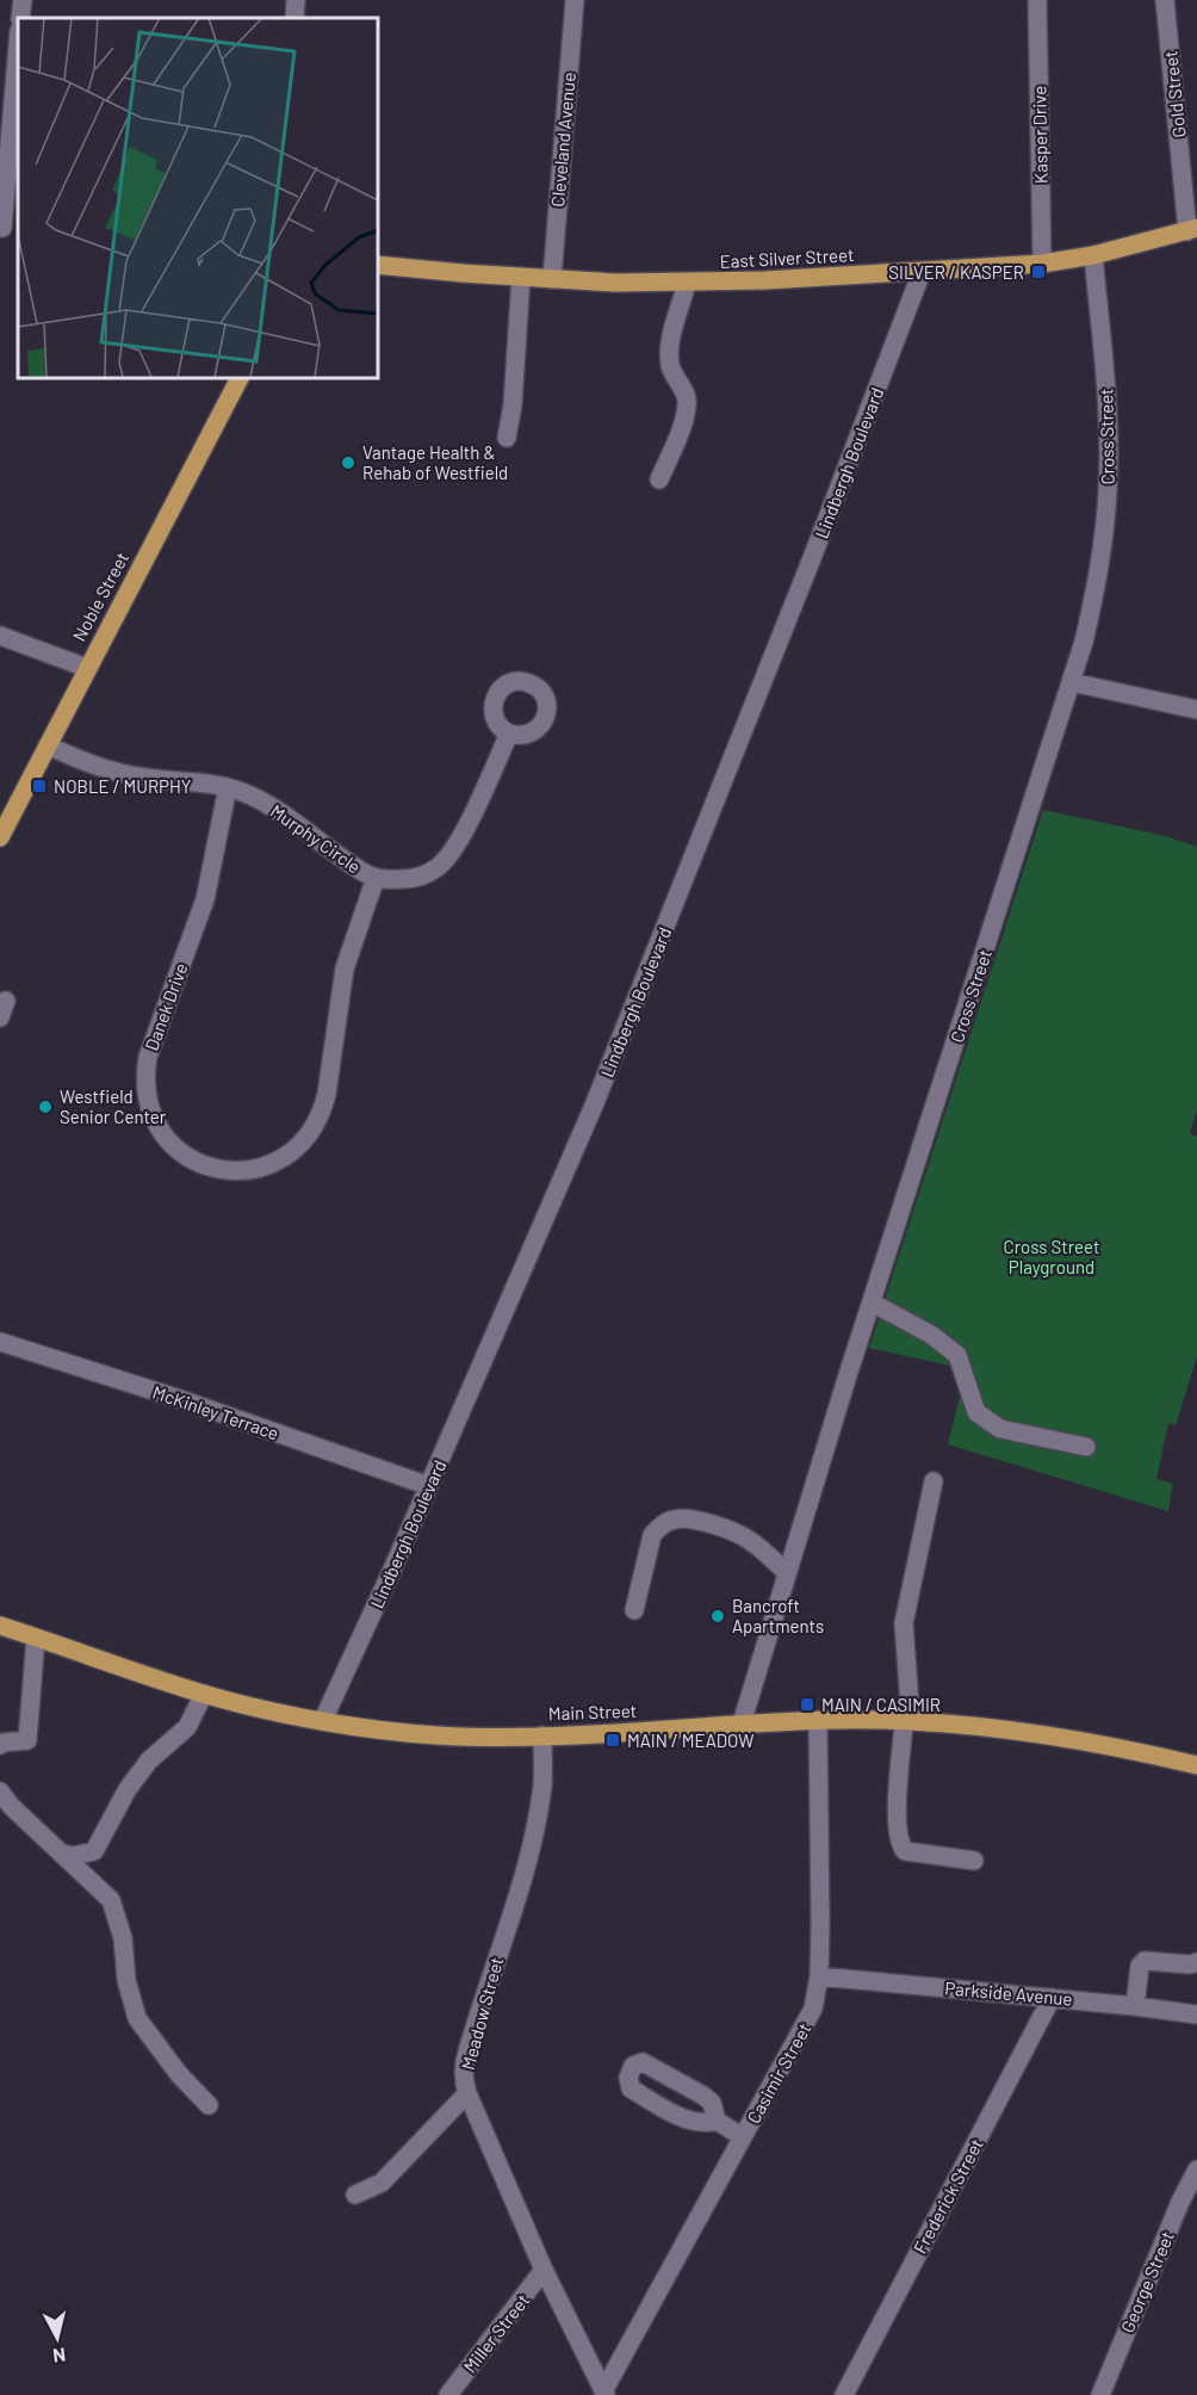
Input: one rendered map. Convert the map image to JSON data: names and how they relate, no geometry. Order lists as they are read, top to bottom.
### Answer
{
  "streets": {
    "main road": ["East Silver Street", "Noble Street", "Main Street"],
    "street": [
      "Gold Street",
      "Kasper Drive",
      "Cleveland Avenue",
      "Cross Street",
      "Lindbergh Boulevard",
      "Murphy Circle",
      "Danek Drive",
      "McKinley Terrace",
      "Parkside Avenue",
      "Meadow Street",
      "Casimir Street",
      "Frederick Street",
      "George Street",
      "Miller Street"
    ]
  },
  "crossings": [
    ["Gold Street", "East Silver Street"],
    ["Kasper Drive", "East Silver Street"],
    ["Cleveland Avenue", "East Silver Street"],
    ["East Silver Street", "Cross Street"],
    ["East Silver Street", "Lindbergh Boulevard"],
    ["Cross Street", "Main Street"],
    ["Lindbergh Boulevard", "McKinley Terrace"],
    ["Lindbergh Boulevard", "Main Street"],
    ["Noble Street", "Murphy Circle"],
    ["Murphy Circle", "Danek Drive"],
    ["Main Street", "Meadow Street"],
    ["Main Street", "Casimir Street"],
    ["Parkside Avenue", "Casimir Street"],
    ["Parkside Avenue", "Frederick Street"],
    ["Meadow Street", "Casimir Street"],
    ["Meadow Street", "Miller Street"]
  ],
  "parks": ["Cross Street Playground"],
  "places": {
    "transit": [
      "SILVER / KASPER",
      "NOBLE / MURPHY",
      "MAIN / CASIMIR",
      "MAIN / MEADOW"
    ],
    "other": ["Vantage Health & Rehab of Westfield", "Westfield Senior Center", "Bancroft Apartments"]
  },
  "north": "bottom"
}
